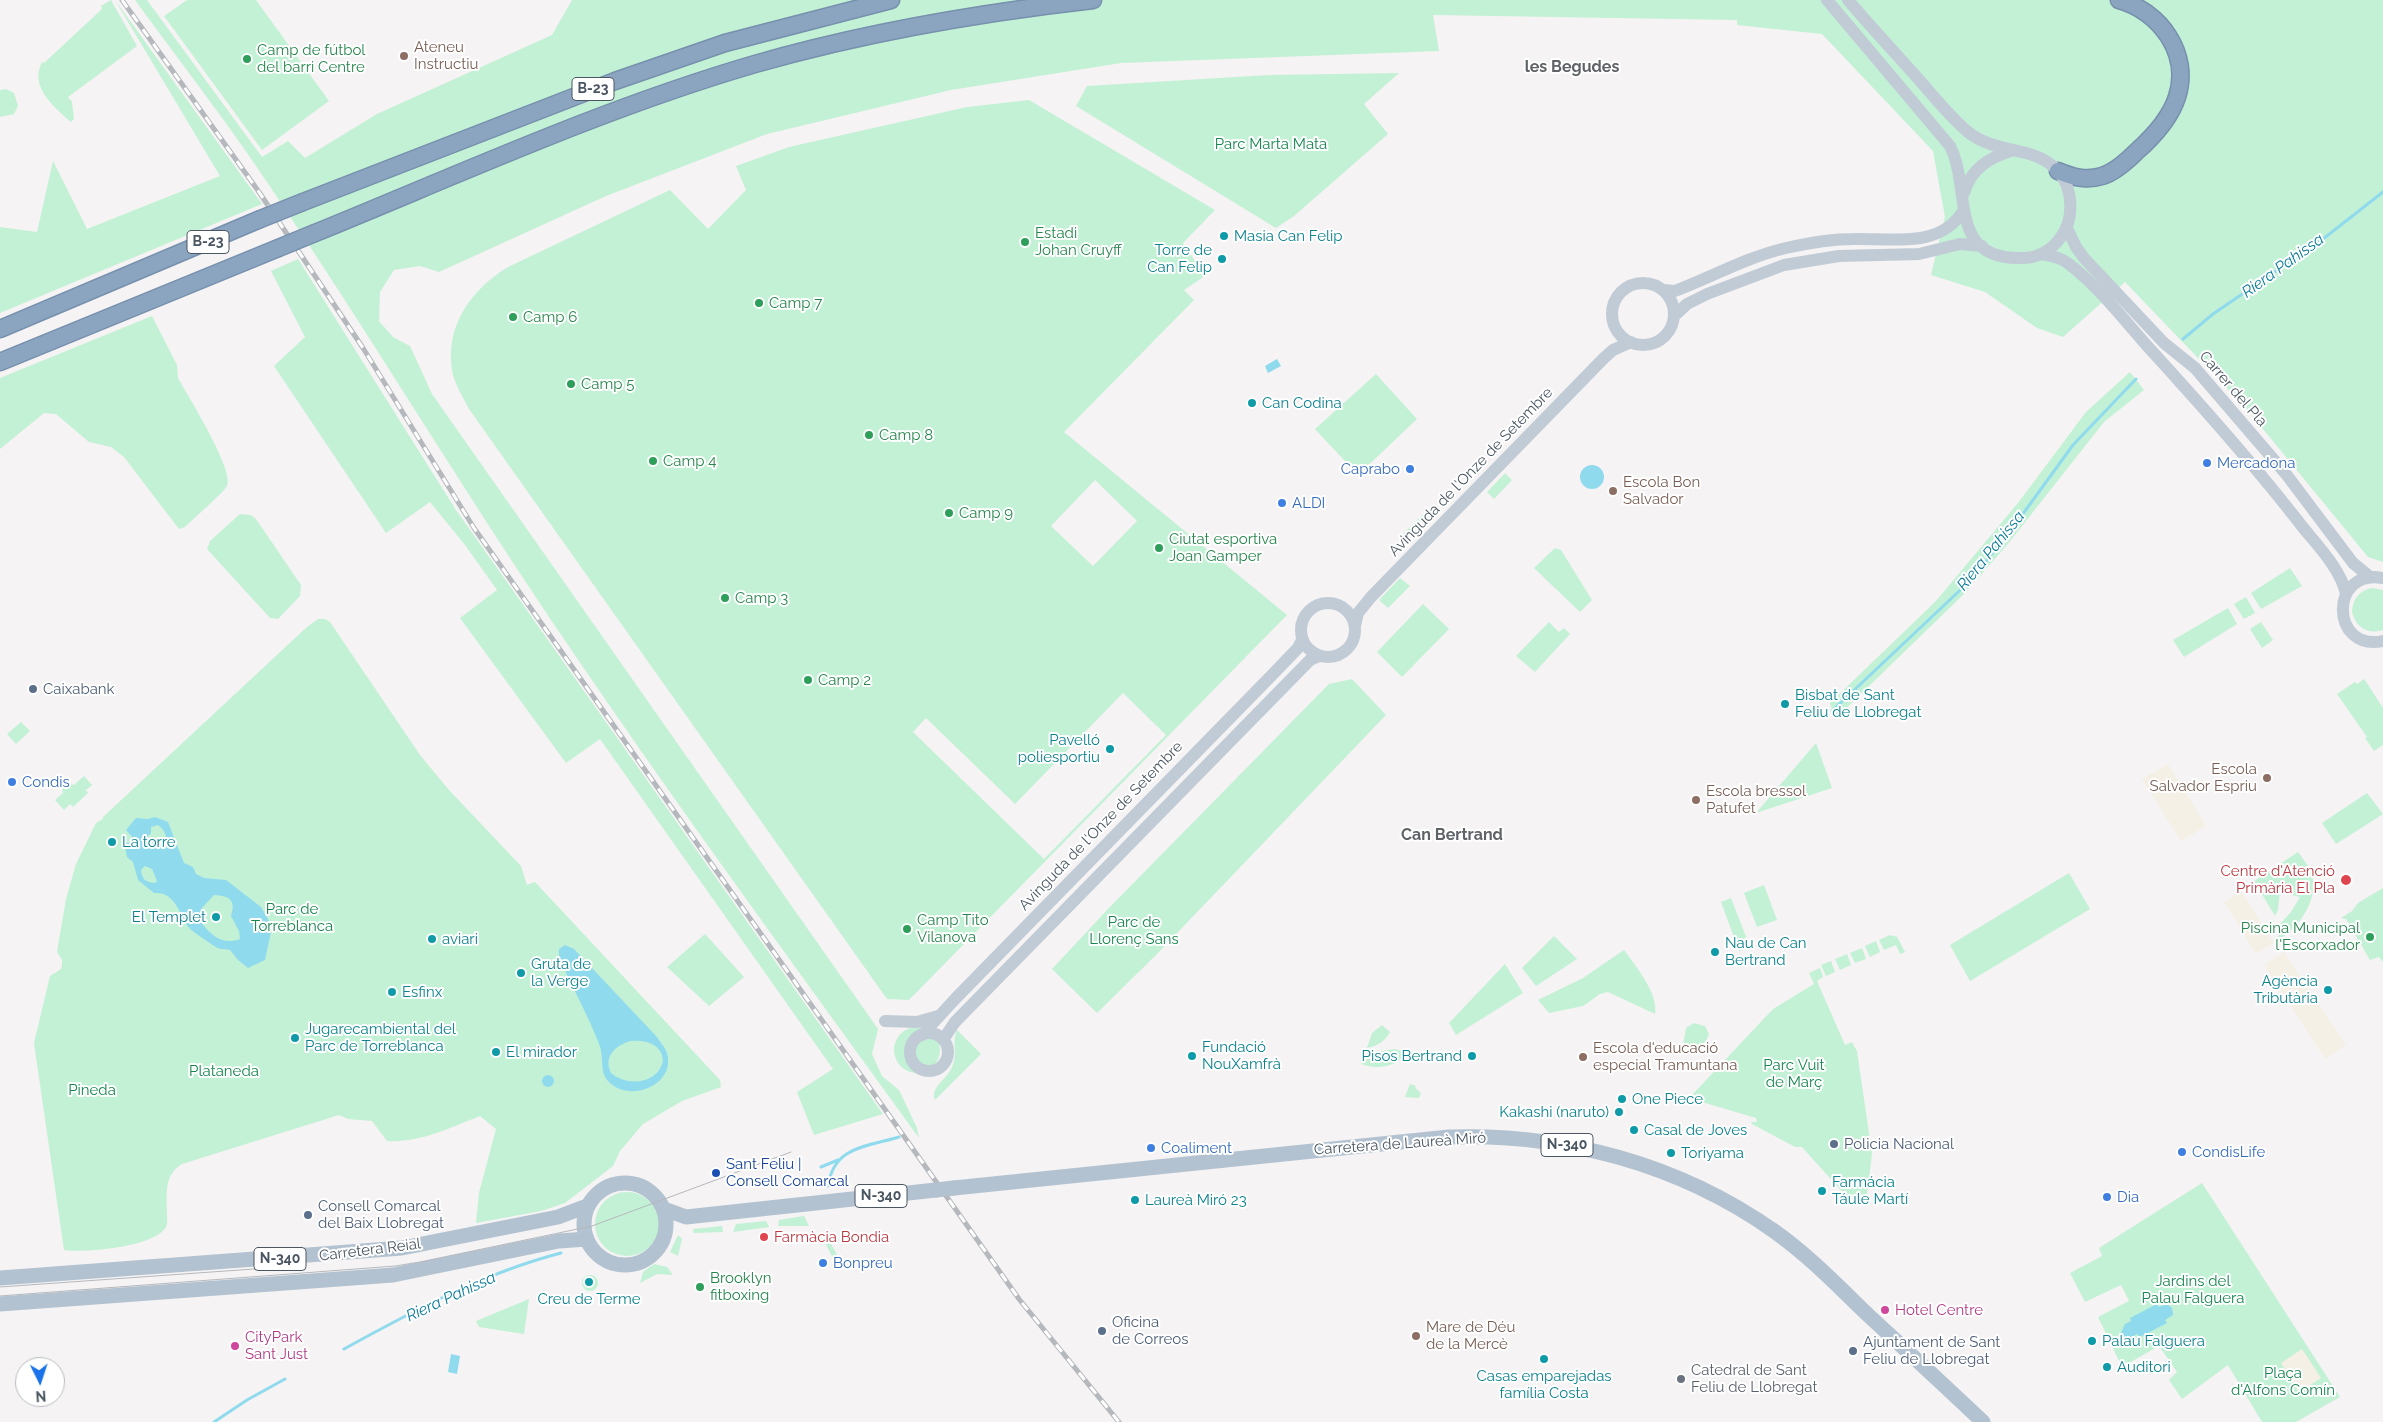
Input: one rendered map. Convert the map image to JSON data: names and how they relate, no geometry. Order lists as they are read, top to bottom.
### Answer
{
  "streets": {
    "highway": ["B-23"],
    "main road": [
      "Carrer del Pla",
      "Avinguda de l'Onze de Setembre",
      "Carretera de Laureà Miró",
      "N-340",
      "Carretera Reial"
    ]
  },
  "crossings": [
    ["Carretera de Laureà Miró", "N-340"],
    ["N-340", "Carretera Reial"]
  ],
  "districts": ["les Begudes", "Can Bertrand"],
  "water": ["Riera Pahissa"],
  "parks": [
    "Parc Marta Mata",
    "Parc de Torreblanca",
    "Parc de Llorenç Sans",
    "Parc Vuit de Març",
    "Plataneda",
    "Pineda",
    "Jardins del Palau Falguera",
    "Plaça d'Alfons Comín"
  ],
  "places": [
    "Ateneu Instructiu",
    "Camp de fútbol del barri Centre",
    "Masia Can Felip",
    "Estadi Johan Cruyff",
    "Torre de Can Felip",
    "Camp 7",
    "Camp 6",
    "Camp 5",
    "Can Codina",
    "Camp 8",
    "Camp 4",
    "Mercadona",
    "Caprabo",
    "Escola Bon Salvador",
    "ALDI",
    "Camp 9",
    "Ciutat esportiva Joan Gamper",
    "Camp 3",
    "Camp 2",
    "Caixabank",
    "Bisbat de Sant Feliu de Llobregat",
    "Pavelló poliesportiu",
    "Escola Salvador Espriu",
    "Condis",
    "Escola bressol Patufet",
    "La torre",
    "Centre d'Atenció Primària El Pla",
    "El Templet",
    "Camp Tito Vilanova",
    "Piscina Municipal l'Escorxador",
    "aviari",
    "Nau de Can Bertrand",
    "Gruta de la Verge",
    "Agència Tributària",
    "Esfinx",
    "Jugarecambiental del Parc de Torreblanca",
    "El mirador",
    "Fundació NouXamfrà",
    "Pisos Bertrand",
    "Escola d'educació especial Tramuntana",
    "One Piece",
    "Kakashi (naruto)",
    "Casal de Joves",
    "Policia Nacional",
    "Coaliment",
    "CondisLife",
    "Toriyama",
    "Sant Feliu | Consell Comarcal",
    "Farmácia Táule Martí",
    "Dia",
    "Laureà Miró 23",
    "Consell Comarcal del Baix Llobregat",
    "Farmàcia Bondia",
    "Bonpreu",
    "Creu de Terme",
    "Brooklyn fitboxing",
    "Hotel Centre",
    "Oficina de Correos",
    "Mare de Déu de la Mercè",
    "Palau Falguera",
    "CityPark Sant Just",
    "Ajuntament de Sant Feliu de Llobregat",
    "Casas emparejadas família Costa",
    "Auditori",
    "Catedral de Sant Feliu de Llobregat"
  ],
  "north": "bottom"
}
